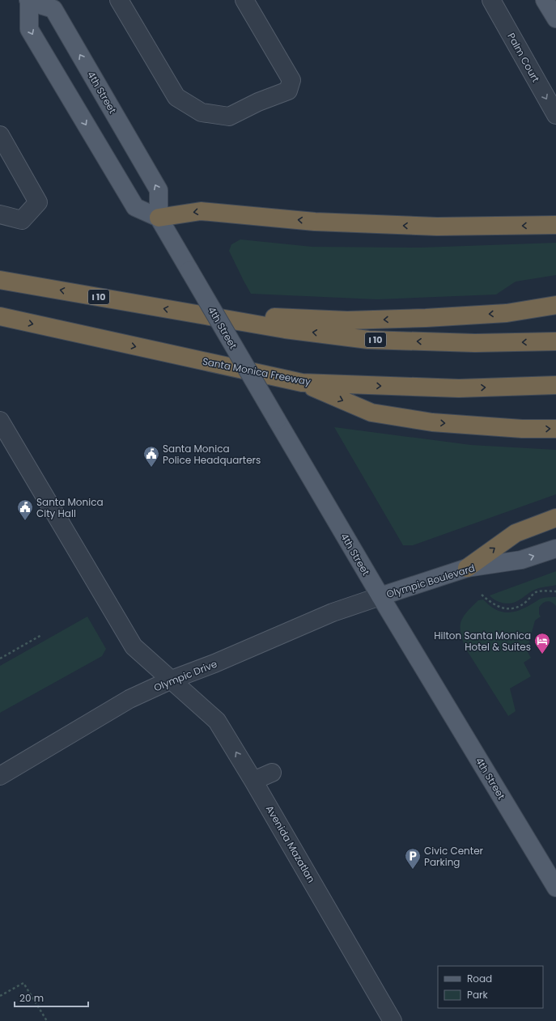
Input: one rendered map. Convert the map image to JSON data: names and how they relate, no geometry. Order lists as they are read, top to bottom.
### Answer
{
  "streets": {
    "highway": ["I 10", "Santa Monica Freeway"],
    "main road": ["4th Street", "Olympic Boulevard"],
    "street": ["Palm Court", "Olympic Drive", "Avenida Mazatlan"]
  },
  "crossings": [
    ["4th Street", "Olympic Boulevard"],
    ["4th Street", "Olympic Drive"],
    ["Olympic Boulevard", "Olympic Drive"],
    ["Olympic Drive", "Avenida Mazatlan"]
  ],
  "one_way": ["Palm Court", "Olympic Boulevard"],
  "places": {
    "public building": ["Santa Monica Police Headquarters", "Santa Monica City Hall"],
    "hotel": ["Hilton Santa Monica Hotel & Suites"],
    "parking": ["Civic Center Parking"]
  },
  "legend": ["Road", "Park"],
  "scale_bar": "20 m"
}
